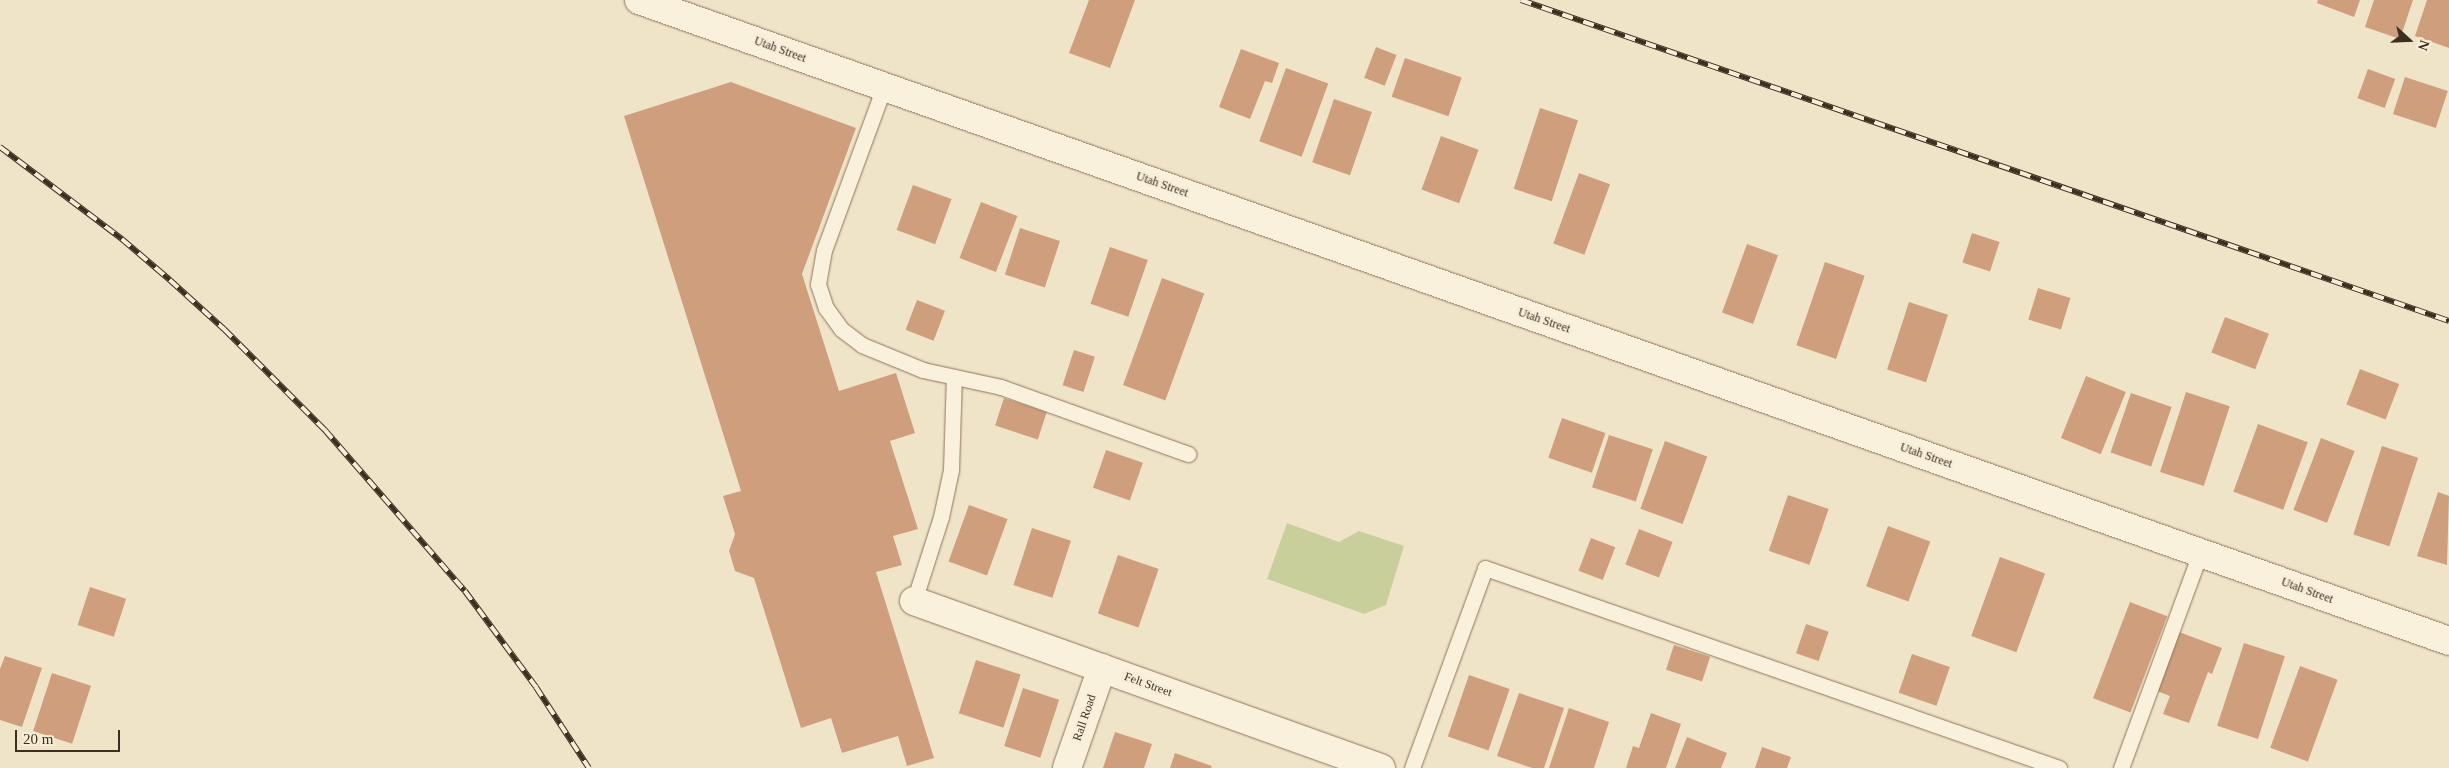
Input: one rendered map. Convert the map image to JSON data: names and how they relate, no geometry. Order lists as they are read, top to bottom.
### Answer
{
  "streets": {
    "street": ["Utah Street", "Felt Street", "Rall Road"]
  },
  "crossings": [
    ["Felt Street", "Rall Road"]
  ],
  "scale_bar": "20 m",
  "north": "right"
}
